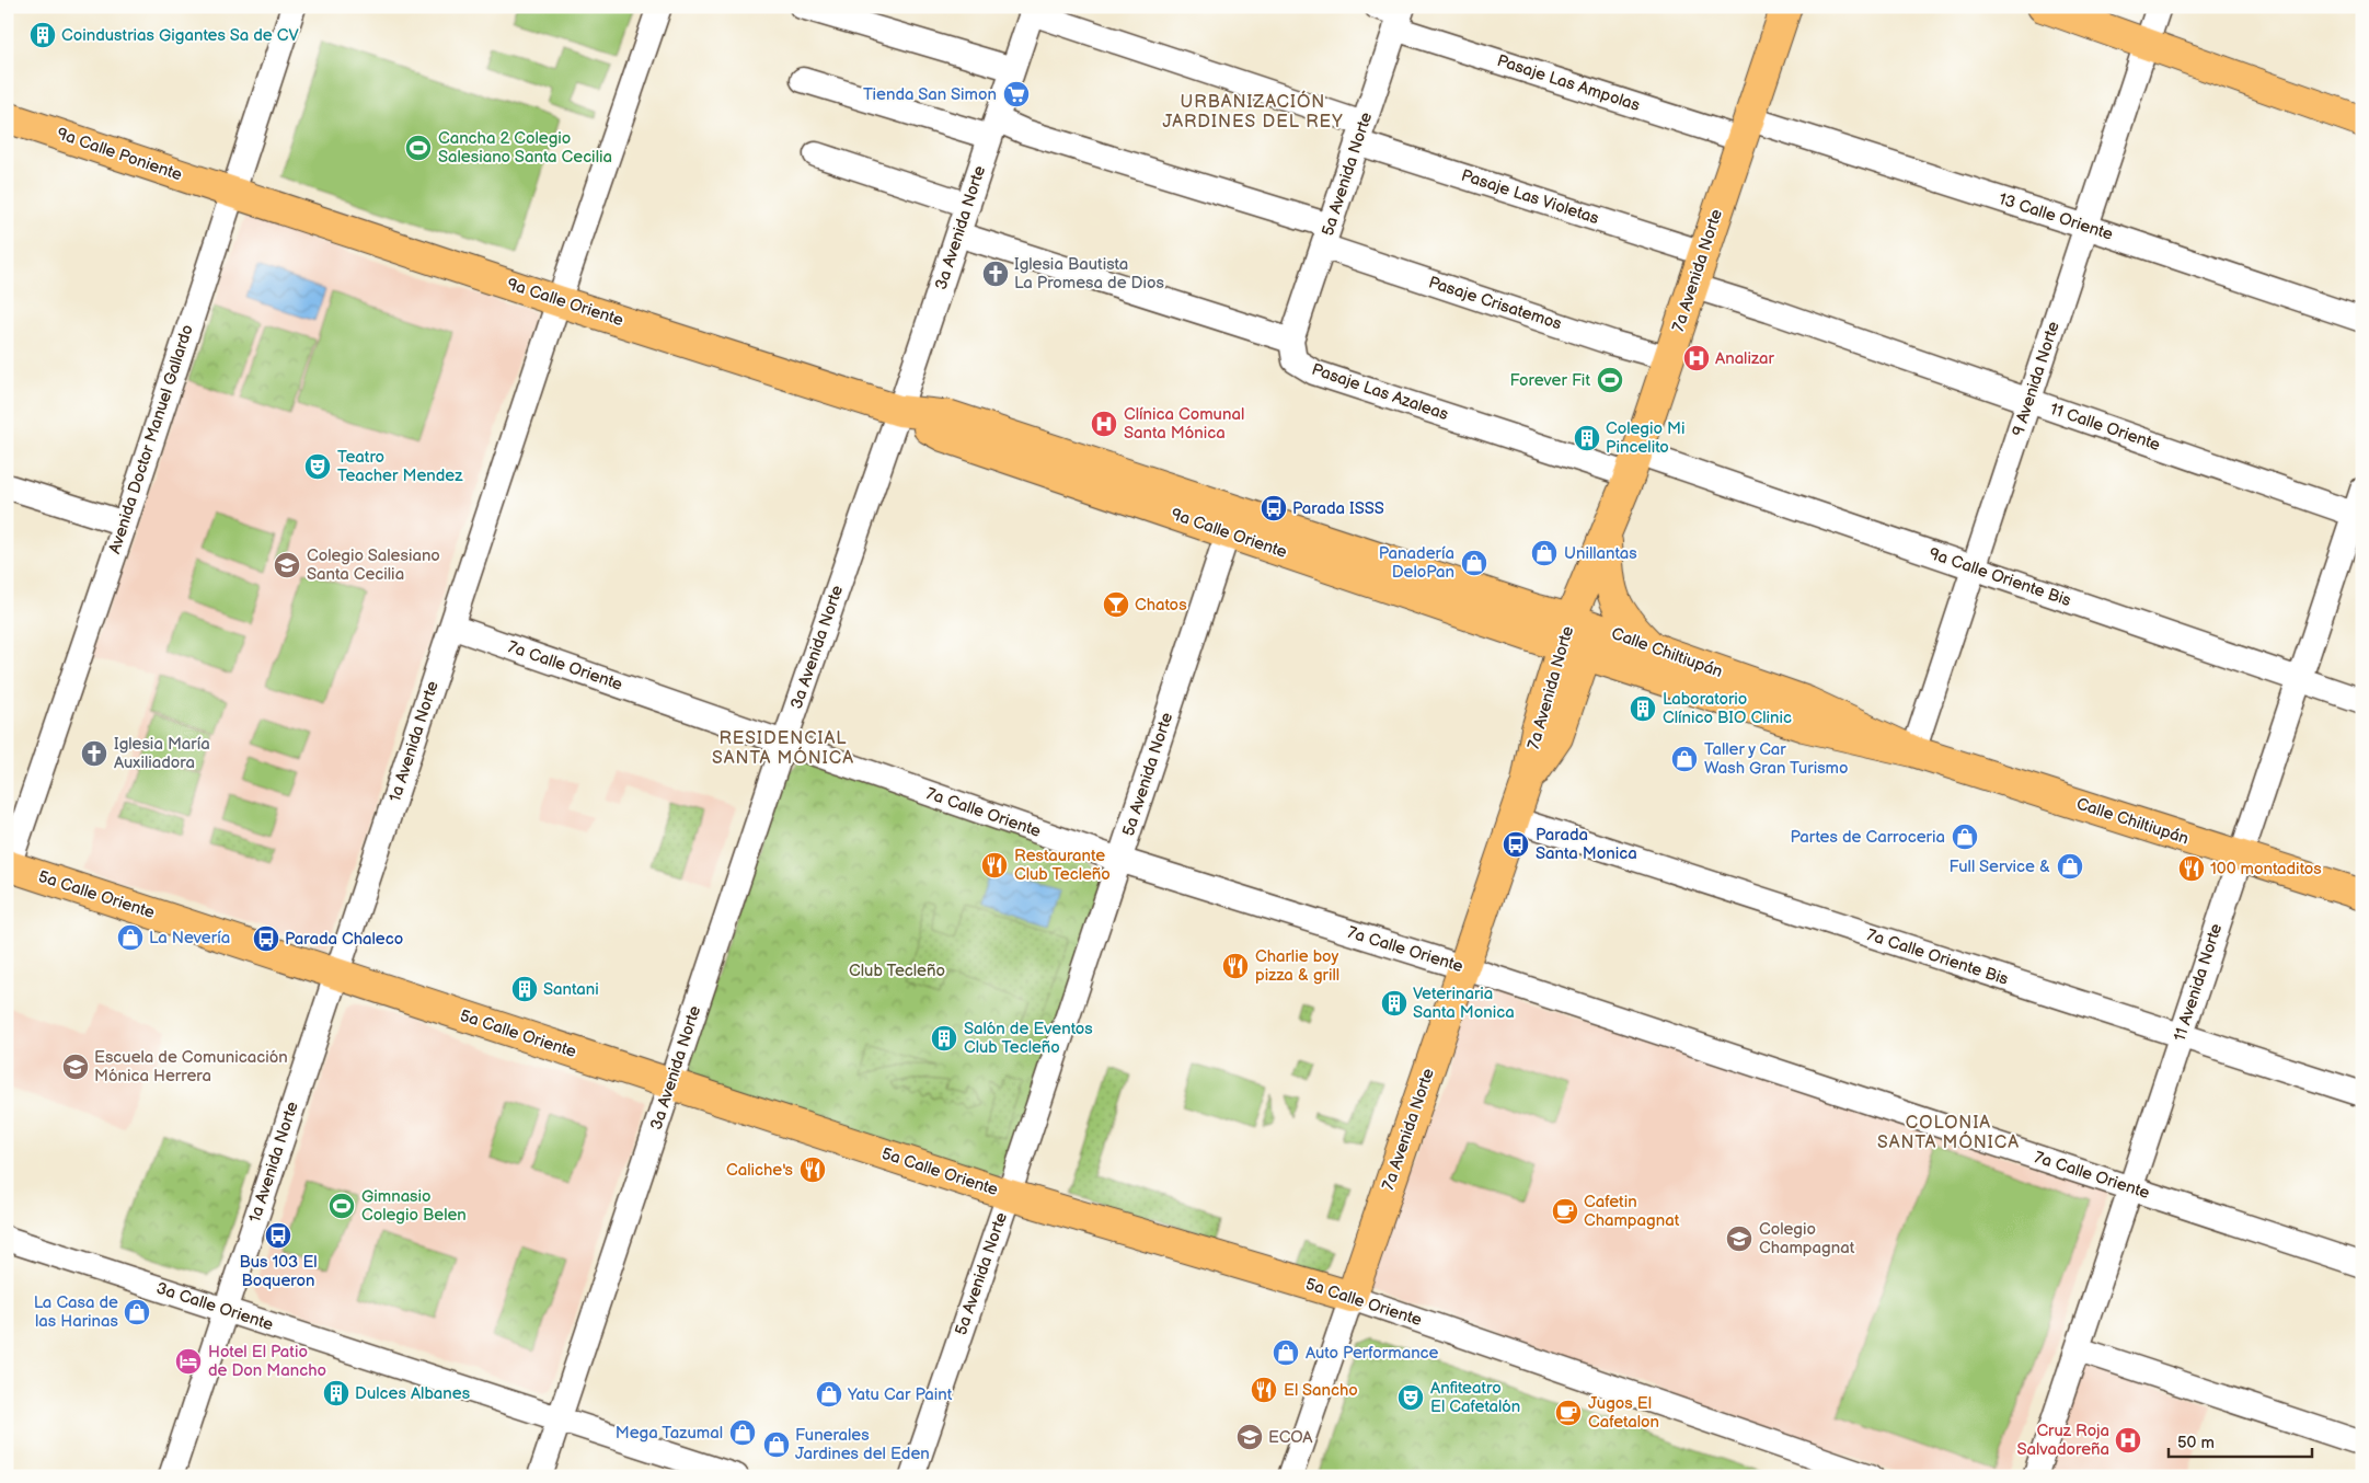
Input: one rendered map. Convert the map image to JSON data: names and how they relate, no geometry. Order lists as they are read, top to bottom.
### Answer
{
  "streets": {
    "main road": [
      "9a Calle Poniente",
      "7a Avenida Norte",
      "9a Calle Oriente",
      "Calle Chiltiupán",
      "5a Calle Oriente"
    ],
    "street": [
      "Pasaje Las Ampolas",
      "5a Avenida Norte",
      "Pasaje Las Violetas",
      "13 Calle Oriente",
      "3a Avenida Norte",
      "Pasaje Crisatemos",
      "9 Avenida Norte",
      "Pasaje Las Azaleas",
      "11 Calle Oriente",
      "Avenida Doctor Manuel Gallardo",
      "9a Calle Oriente Bis",
      "7a Calle Oriente",
      "1a Avenida Norte",
      "7a Calle Oriente Bis",
      "11 Avenida Norte",
      "3a Calle Oriente"
    ]
  },
  "crossings": [
    ["Pasaje Las Ampolas", "5a Avenida Norte"],
    ["Pasaje Las Ampolas", "13 Calle Oriente"],
    ["Pasaje Las Ampolas", "7a Avenida Norte"],
    ["9a Calle Poniente", "9a Calle Oriente"],
    ["9a Calle Poniente", "Avenida Doctor Manuel Gallardo"],
    ["5a Avenida Norte", "Pasaje Las Violetas"],
    ["5a Avenida Norte", "9a Calle Oriente"],
    ["5a Avenida Norte", "Pasaje Crisatemos"],
    ["5a Avenida Norte", "Pasaje Las Azaleas"],
    ["5a Avenida Norte", "7a Calle Oriente"],
    ["5a Avenida Norte", "5a Calle Oriente"],
    ["Pasaje Las Violetas", "3a Avenida Norte"],
    ["Pasaje Las Violetas", "7a Avenida Norte"],
    ["13 Calle Oriente", "7a Avenida Norte"],
    ["13 Calle Oriente", "9 Avenida Norte"],
    ["3a Avenida Norte", "9a Calle Oriente"],
    ["3a Avenida Norte", "Pasaje Crisatemos"],
    ["3a Avenida Norte", "7a Calle Oriente"],
    ["3a Avenida Norte", "5a Calle Oriente"],
    ["3a Avenida Norte", "3a Calle Oriente"],
    ["7a Avenida Norte", "9a Calle Oriente"],
    ["7a Avenida Norte", "Pasaje Crisatemos"],
    ["7a Avenida Norte", "Pasaje Las Azaleas"],
    ["7a Avenida Norte", "11 Calle Oriente"],
    ["7a Avenida Norte", "9a Calle Oriente Bis"],
    ["7a Avenida Norte", "Calle Chiltiupán"],
    ["7a Avenida Norte", "7a Calle Oriente"],
    ["7a Avenida Norte", "5a Calle Oriente"],
    ["7a Avenida Norte", "7a Calle Oriente Bis"],
    ["9a Calle Oriente", "Avenida Doctor Manuel Gallardo"],
    ["9a Calle Oriente", "Calle Chiltiupán"],
    ["9a Calle Oriente", "1a Avenida Norte"],
    ["9 Avenida Norte", "11 Calle Oriente"],
    ["9 Avenida Norte", "9a Calle Oriente Bis"],
    ["9 Avenida Norte", "Calle Chiltiupán"],
    ["Pasaje Las Azaleas", "9a Calle Oriente Bis"],
    ["11 Calle Oriente", "11 Avenida Norte"],
    ["Avenida Doctor Manuel Gallardo", "5a Calle Oriente"],
    ["9a Calle Oriente Bis", "11 Avenida Norte"],
    ["Calle Chiltiupán", "11 Avenida Norte"],
    ["7a Calle Oriente", "1a Avenida Norte"],
    ["7a Calle Oriente", "11 Avenida Norte"],
    ["1a Avenida Norte", "5a Calle Oriente"],
    ["1a Avenida Norte", "3a Calle Oriente"],
    ["7a Calle Oriente Bis", "11 Avenida Norte"]
  ],
  "districts": ["URBANIZACIÓN JARDINES DEL REY", "RESIDENCIAL SANTA MÓNICA", "COLONIA SANTA MÓNICA"],
  "parks": ["Club Tecleño"],
  "places": {
    "building": [
      "Coindustrias Gigantes Sa de CV",
      "Colegio Mi Pincelito",
      "Laboratorio Clínico BIO Clinic",
      "Santani",
      "Veterinaria Santa Monica",
      "Salón de Eventos Club Tecleño",
      "Dulces Albanes"
    ],
    "supermarket": ["Tienda San Simon"],
    "sports": ["Cancha 2 Colegio Salesiano Santa Cecilia", "Forever Fit", "Gimnasio Colegio Belen"],
    "church": ["Iglesia Bautista La Promesa de Dios", "Iglesia María Auxiliadora"],
    "hospital": ["Analizar", "Clínica Comunal Santa Mónica", "Cruz Roja Salvadoreña"],
    "theatre": ["Teatro Teacher Mendez", "Anfiteatro El Cafetalón"],
    "bus stop": [
      "Parada ISSS",
      "Parada Santa Monica",
      "Parada Chaleco",
      "Bus 103 El Boqueron"
    ],
    "shop": [
      "Unillantas",
      "Panadería DeloPan",
      "Taller y Car Wash Gran Turismo",
      "Partes de Carroceria",
      "Full Service &",
      "La Nevería",
      "La Casa de las Harinas",
      "Auto Performance",
      "Yatu Car Paint",
      "Mega Tazumal",
      "Funerales Jardines del Eden"
    ],
    "school or university": [
      "Colegio Salesiano Santa Cecilia",
      "Escuela de Comunicación Mónica Herrera",
      "Colegio Champagnat",
      "ECOA"
    ],
    "bar": ["Chatos"],
    "restaurant": [
      "Restaurante Club Tecleño",
      "100 montaditos",
      "Charlie boy pizza & grill",
      "Caliche's",
      "El Sancho"
    ],
    "cafe": ["Cafetin Champagnat", "Jugos El Cafetalon"],
    "hotel": ["Hotel El Patio de Don Mancho"]
  },
  "scale_bar": "50 m"
}
